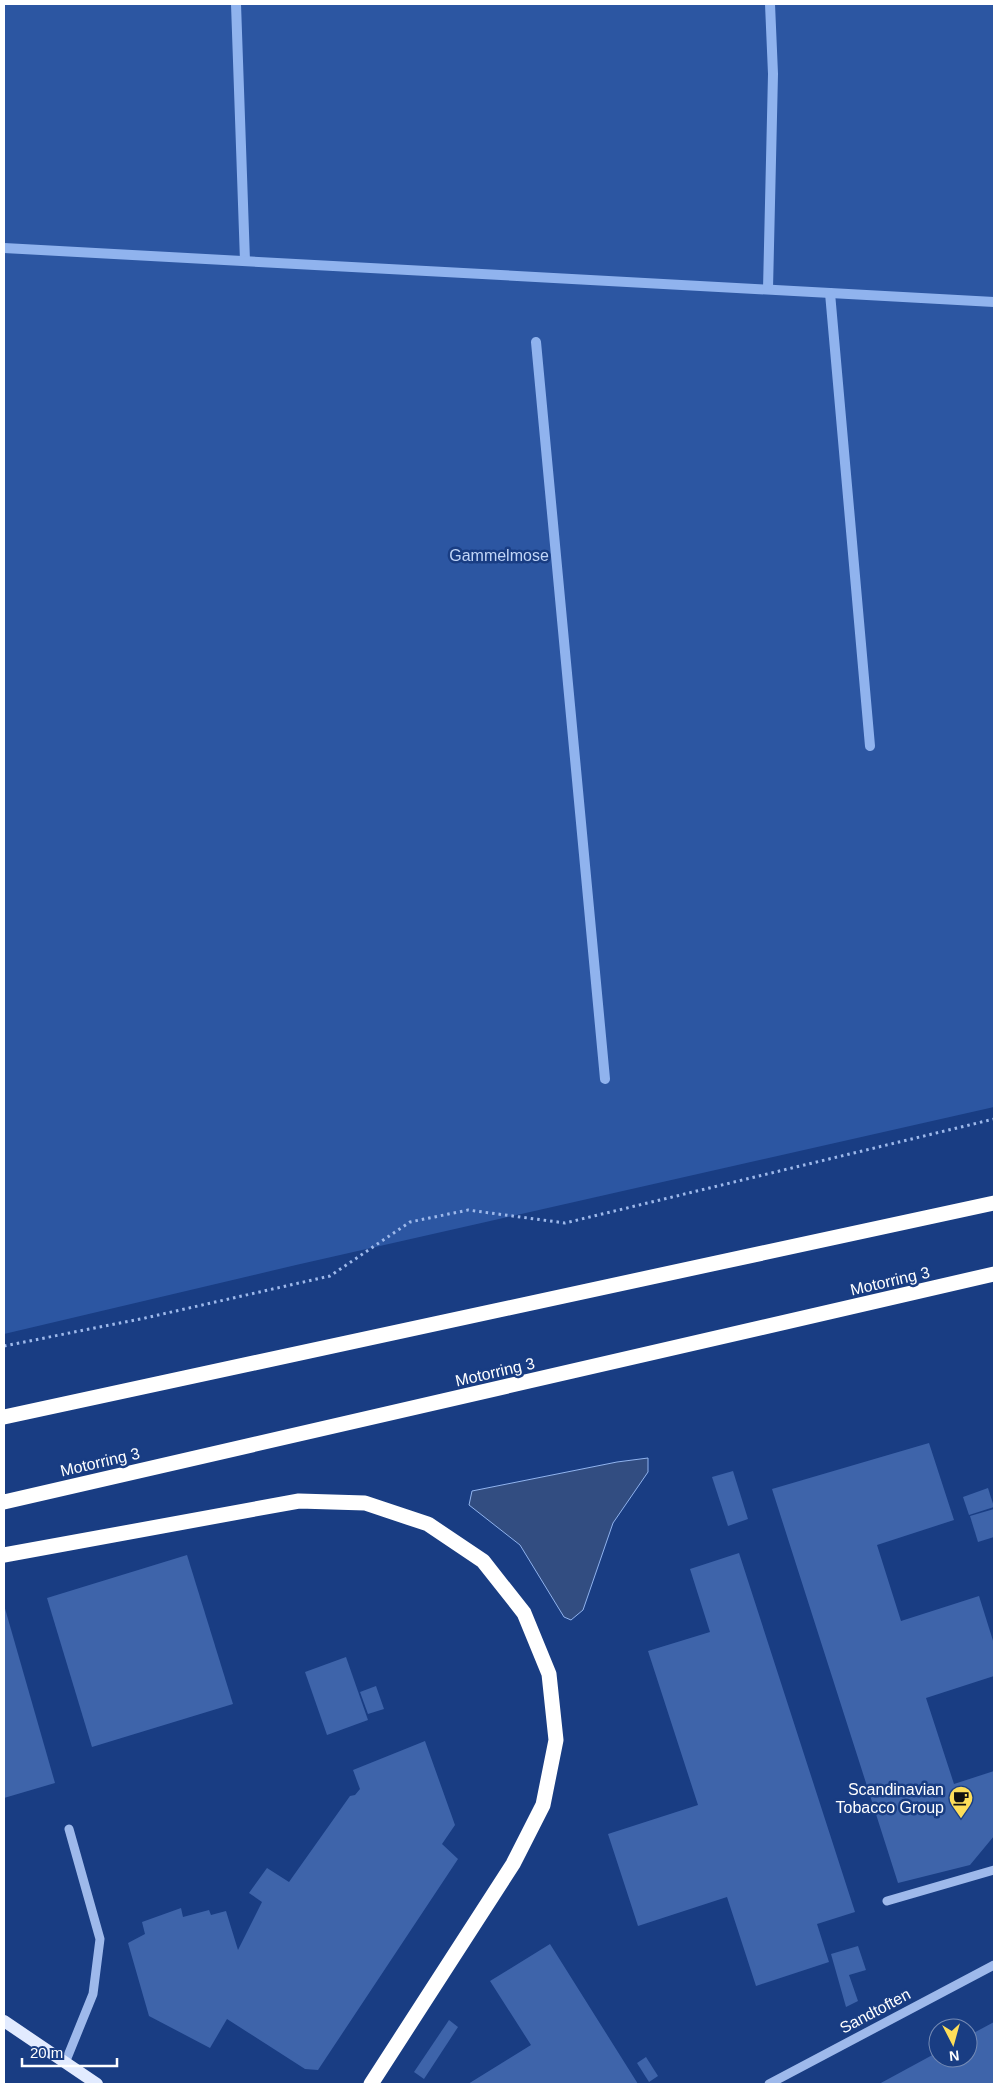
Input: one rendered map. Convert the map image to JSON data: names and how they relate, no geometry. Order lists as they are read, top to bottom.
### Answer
{
  "streets": {
    "highway": ["Motorring 3"],
    "street": ["Sandtoften"]
  },
  "parks": ["Gammelmose"],
  "places": {
    "cafe": ["Scandinavian Tobacco Group"]
  },
  "scale_bar": "20 m",
  "north": "bottom"
}
